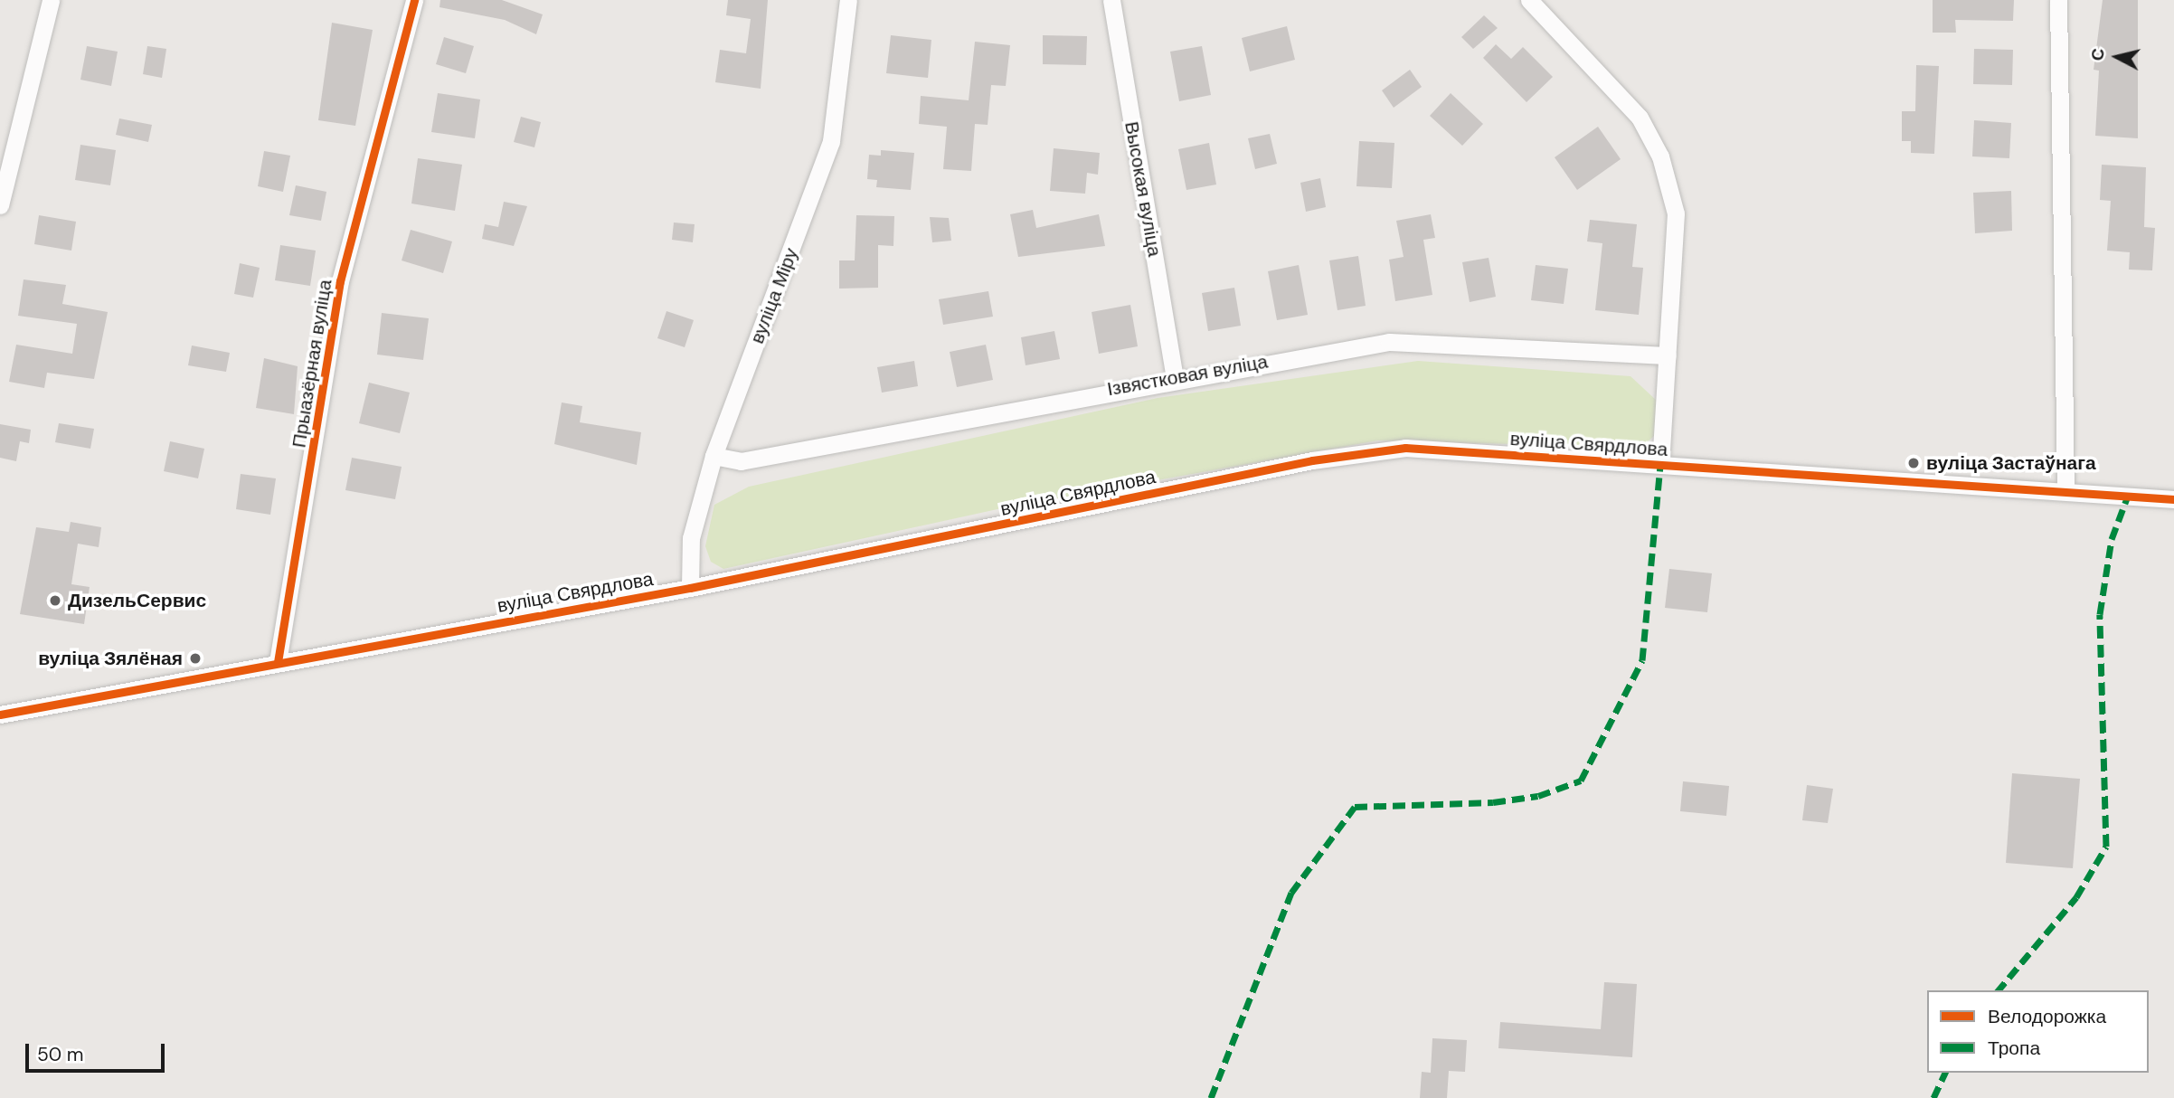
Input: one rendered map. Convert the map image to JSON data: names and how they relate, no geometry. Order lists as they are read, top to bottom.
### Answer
{
  "streets": {
    "street": [
      "Высокая вуліца",
      "вуліца Міру",
      "Прыазёрная вуліца",
      "Ізвястковая вуліца",
      "вуліца Свярдлова"
    ]
  },
  "crossings": [
    ["Высокая вуліца", "Ізвястковая вуліца"],
    ["вуліца Міру", "Ізвястковая вуліца"],
    ["вуліца Міру", "вуліца Свярдлова"],
    ["Прыазёрная вуліца", "вуліца Свярдлова"]
  ],
  "places": ["вуліца Застаўнага", "ДизельСервис", "вуліца Зялёная"],
  "legend": ["Велодорожка", "Тропа"],
  "scale_bar": "50 m",
  "north": "left"
}
